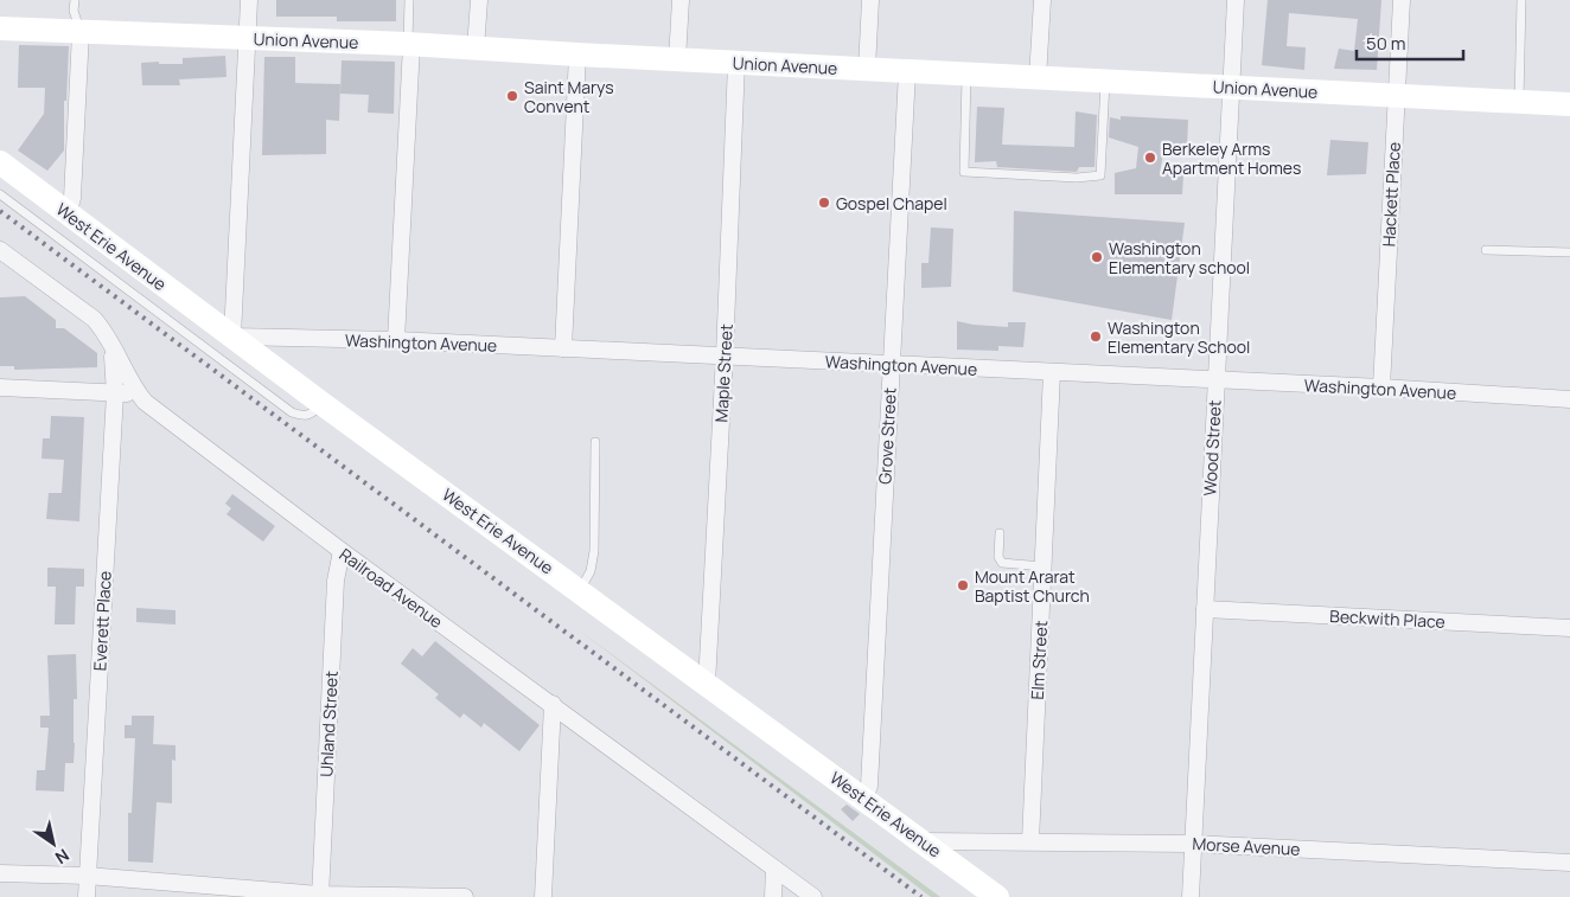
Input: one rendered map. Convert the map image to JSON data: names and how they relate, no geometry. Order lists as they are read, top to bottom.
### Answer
{
  "streets": {
    "main road": ["Union Avenue", "West Erie Avenue"],
    "street": [
      "Hackett Place",
      "Washington Avenue",
      "Maple Street",
      "Grove Street",
      "Wood Street",
      "Railroad Avenue",
      "Beckwith Place",
      "Everett Place",
      "Elm Street",
      "Uhland Street",
      "Morse Avenue"
    ]
  },
  "crossings": [
    ["Union Avenue", "Hackett Place"],
    ["Union Avenue", "Maple Street"],
    ["Union Avenue", "Grove Street"],
    ["Union Avenue", "Wood Street"],
    ["Hackett Place", "Washington Avenue"],
    ["West Erie Avenue", "Washington Avenue"],
    ["West Erie Avenue", "Maple Street"],
    ["West Erie Avenue", "Grove Street"],
    ["West Erie Avenue", "Morse Avenue"],
    ["Washington Avenue", "Maple Street"],
    ["Washington Avenue", "Grove Street"],
    ["Washington Avenue", "Wood Street"],
    ["Washington Avenue", "Elm Street"],
    ["Wood Street", "Beckwith Place"],
    ["Wood Street", "Morse Avenue"],
    ["Railroad Avenue", "Everett Place"],
    ["Railroad Avenue", "Uhland Street"],
    ["Elm Street", "Morse Avenue"]
  ],
  "places": [
    "Saint Marys Convent",
    "Berkeley Arms Apartment Homes",
    "Gospel Chapel",
    "Washington Elementary school",
    "Washington Elementary School",
    "Mount Ararat Baptist Church"
  ],
  "scale_bar": "50 m",
  "north": "bottom right"
}
